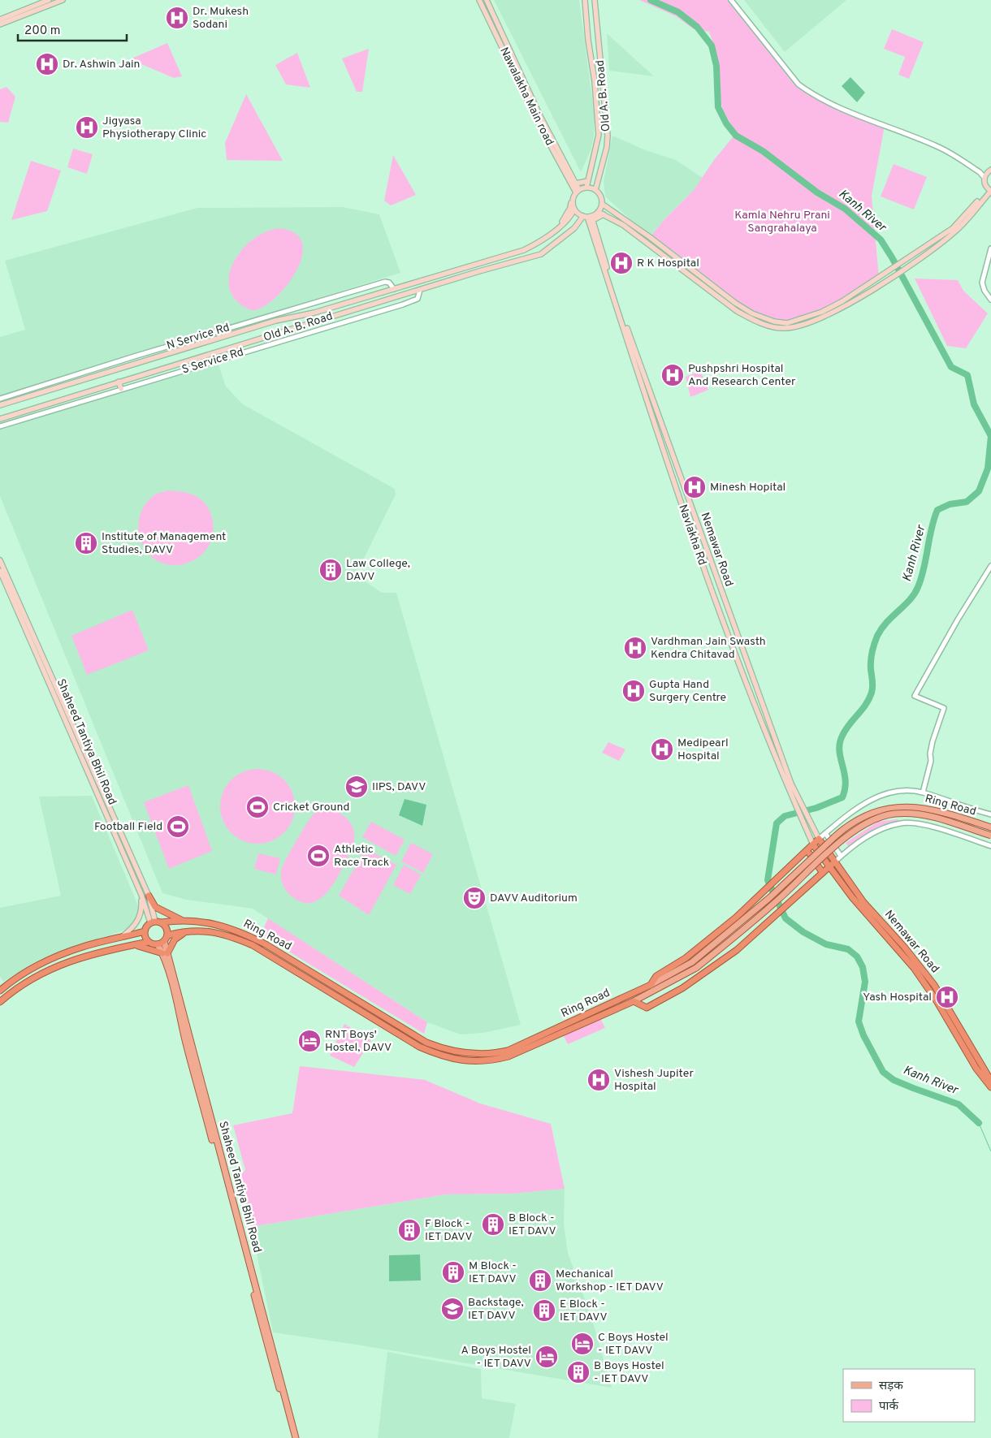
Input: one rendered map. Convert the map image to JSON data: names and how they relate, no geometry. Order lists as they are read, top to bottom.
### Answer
{
  "streets": {
    "highway": ["Nemawar Road", "Ring Road"],
    "main road": [
      "Old A. B. Road",
      "Nawalakha Main road",
      "Navlakha Rd",
      "Shaheed Tantiya Bhil Road"
    ],
    "street": ["N Service Rd", "S Service Rd"]
  },
  "crossings": [
    ["Old A. B. Road", "Nawalakha Main road"],
    ["Old A. B. Road", "N Service Rd"],
    ["Old A. B. Road", "S Service Rd"],
    ["Old A. B. Road", "Navlakha Rd"],
    ["Old A. B. Road", "Nemawar Road"],
    ["Nawalakha Main road", "Navlakha Rd"],
    ["Nawalakha Main road", "Nemawar Road"],
    ["Navlakha Rd", "Nemawar Road"],
    ["Shaheed Tantiya Bhil Road", "Ring Road"]
  ],
  "water": ["Kanh River"],
  "parks": ["Kamla Nehru Prani Sangrahalaya"],
  "places": {
    "hospital": [
      "Dr. Mukesh Sodani",
      "Dr. Ashwin Jain",
      "Jigyasa Physiotherapy Clinic",
      "R K Hospital",
      "Pushpshri Hospital And Research Center",
      "Minesh Hopital",
      "Vardhman Jain Swasth Kendra Chitavad",
      "Gupta Hand Surgery Centre",
      "Medipearl Hospital",
      "Yash Hospital",
      "Vishesh Jupiter Hospital"
    ],
    "building": [
      "Institute of Management Studies, DAVV",
      "Law College, DAVV",
      "B Block - IET DAVV",
      "F Block - IET DAVV",
      "M Block - IET DAVV",
      "Mechanical Workshop - IET DAVV",
      "E Block - IET DAVV",
      "B Boys Hostel - IET DAVV"
    ],
    "school or university": ["IIPS, DAVV", "Backstage, IET DAVV"],
    "sports": ["Cricket Ground", "Football Field", "Athletic Race Track"],
    "theatre": ["DAVV Auditorium"],
    "hotel": ["RNT Boys' Hostel, DAVV", "C Boys Hostel - IET DAVV", "A Boys Hostel - IET DAVV"]
  },
  "legend": ["सड़क", "पार्क"],
  "scale_bar": "200 m"
}
